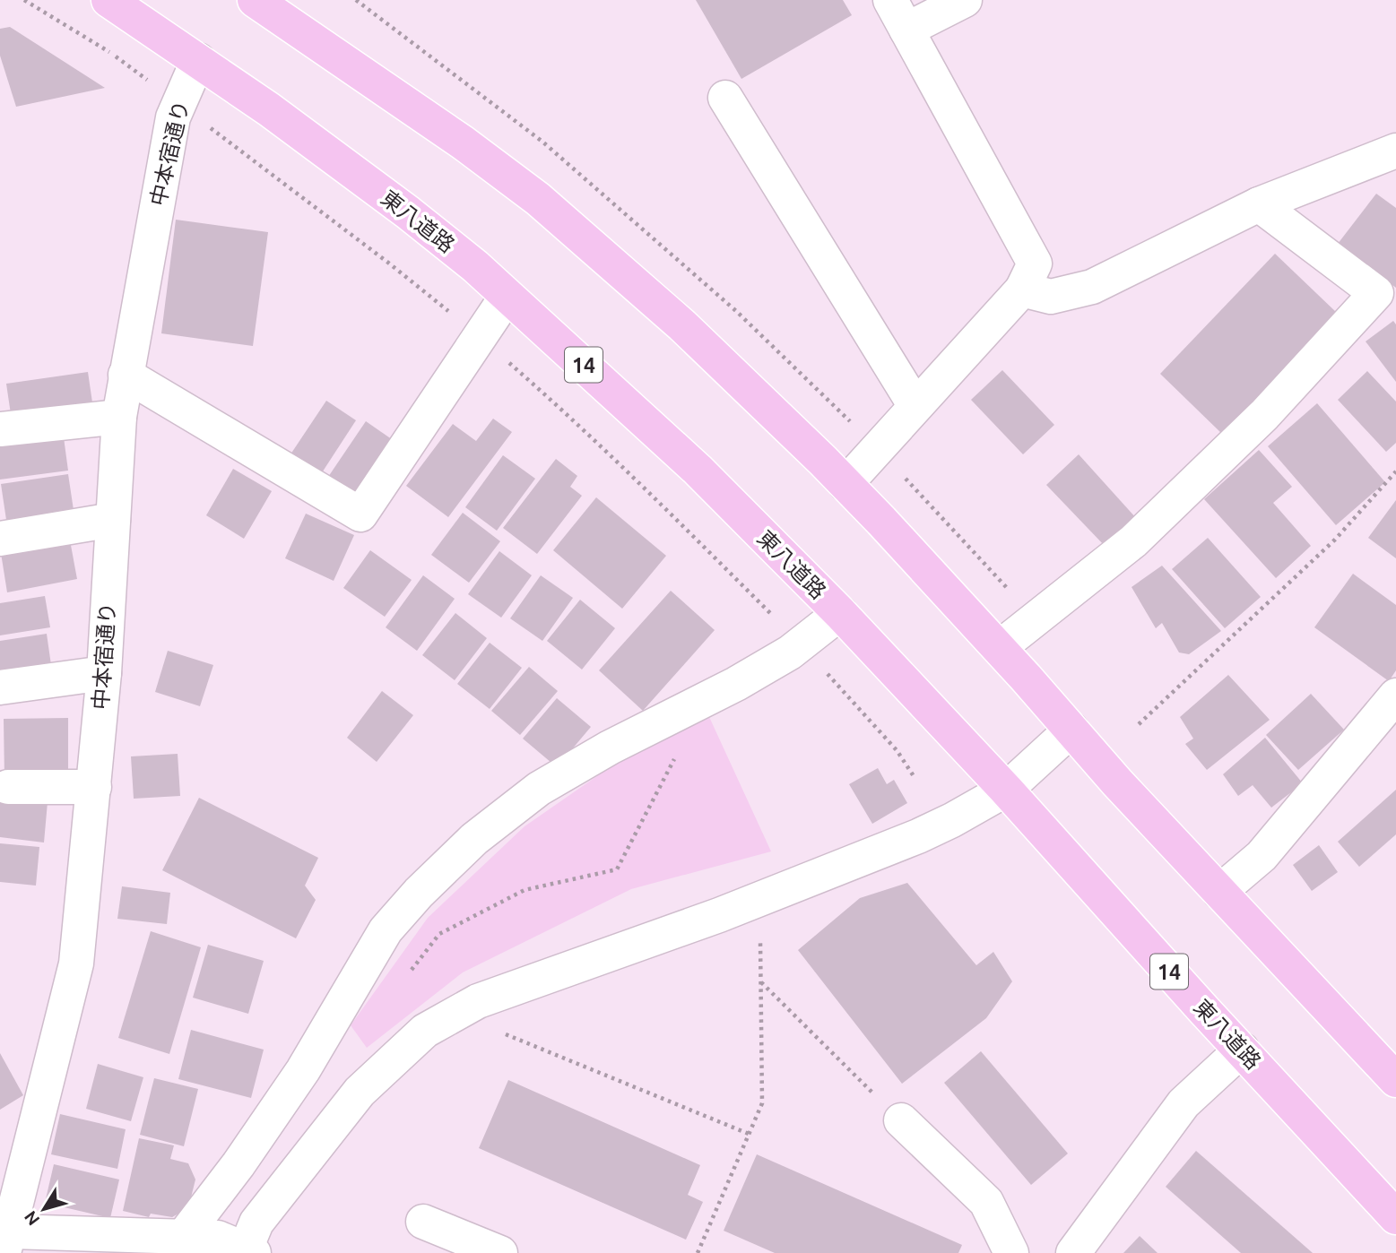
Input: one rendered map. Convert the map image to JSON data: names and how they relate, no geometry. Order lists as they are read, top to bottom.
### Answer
{
  "streets": {
    "main road": ["東八道路", "14"],
    "street": ["中本宿通り"]
  },
  "crossings": [
    ["中本宿通り", "東八道路"]
  ],
  "north": "bottom left"
}
